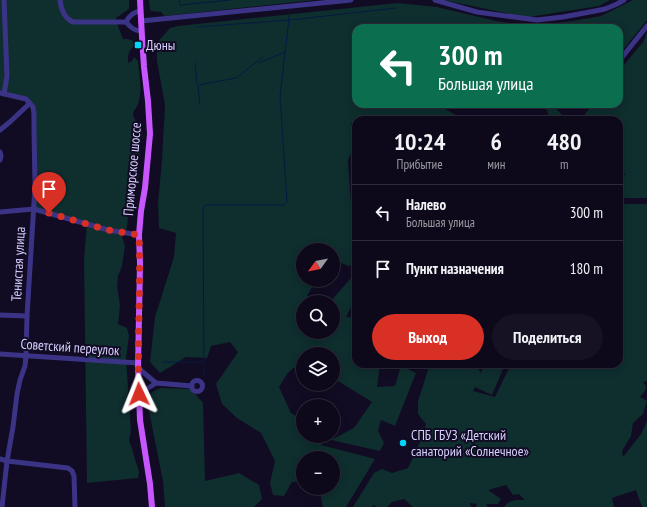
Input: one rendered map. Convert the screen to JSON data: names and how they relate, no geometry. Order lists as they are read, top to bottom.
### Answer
{
  "streets": {
    "main road": ["Приморское шоссе"],
    "street": ["Тенистая улица", "Советский переулок"]
  },
  "crossings": [
    ["Приморское шоссе", "Советский переулок"],
    ["Тенистая улица", "Советский переулок"]
  ],
  "places": {
    "transit": ["Дюны"],
    "other": ["СПБ ГБУЗ «Детский санаторий «Солнечное»"]
  },
  "north": "bottom left",
  "page": {
    "turn": ["300 m", "Большая улица"],
    "eta": [
      "10:24",
      "Прибытие",
      "6",
      "мин",
      "480",
      "m"
    ],
    "list": [
      {
        "name": "Налево",
        "note": "Большая улица",
        "value": "300 m"
      },
      {
        "name": "Пункт назначения",
        "value": "180 m"
      }
    ],
    "map_buttons": ["+", "−"],
    "buttons": ["Выход", "Поделиться"]
  }
}
